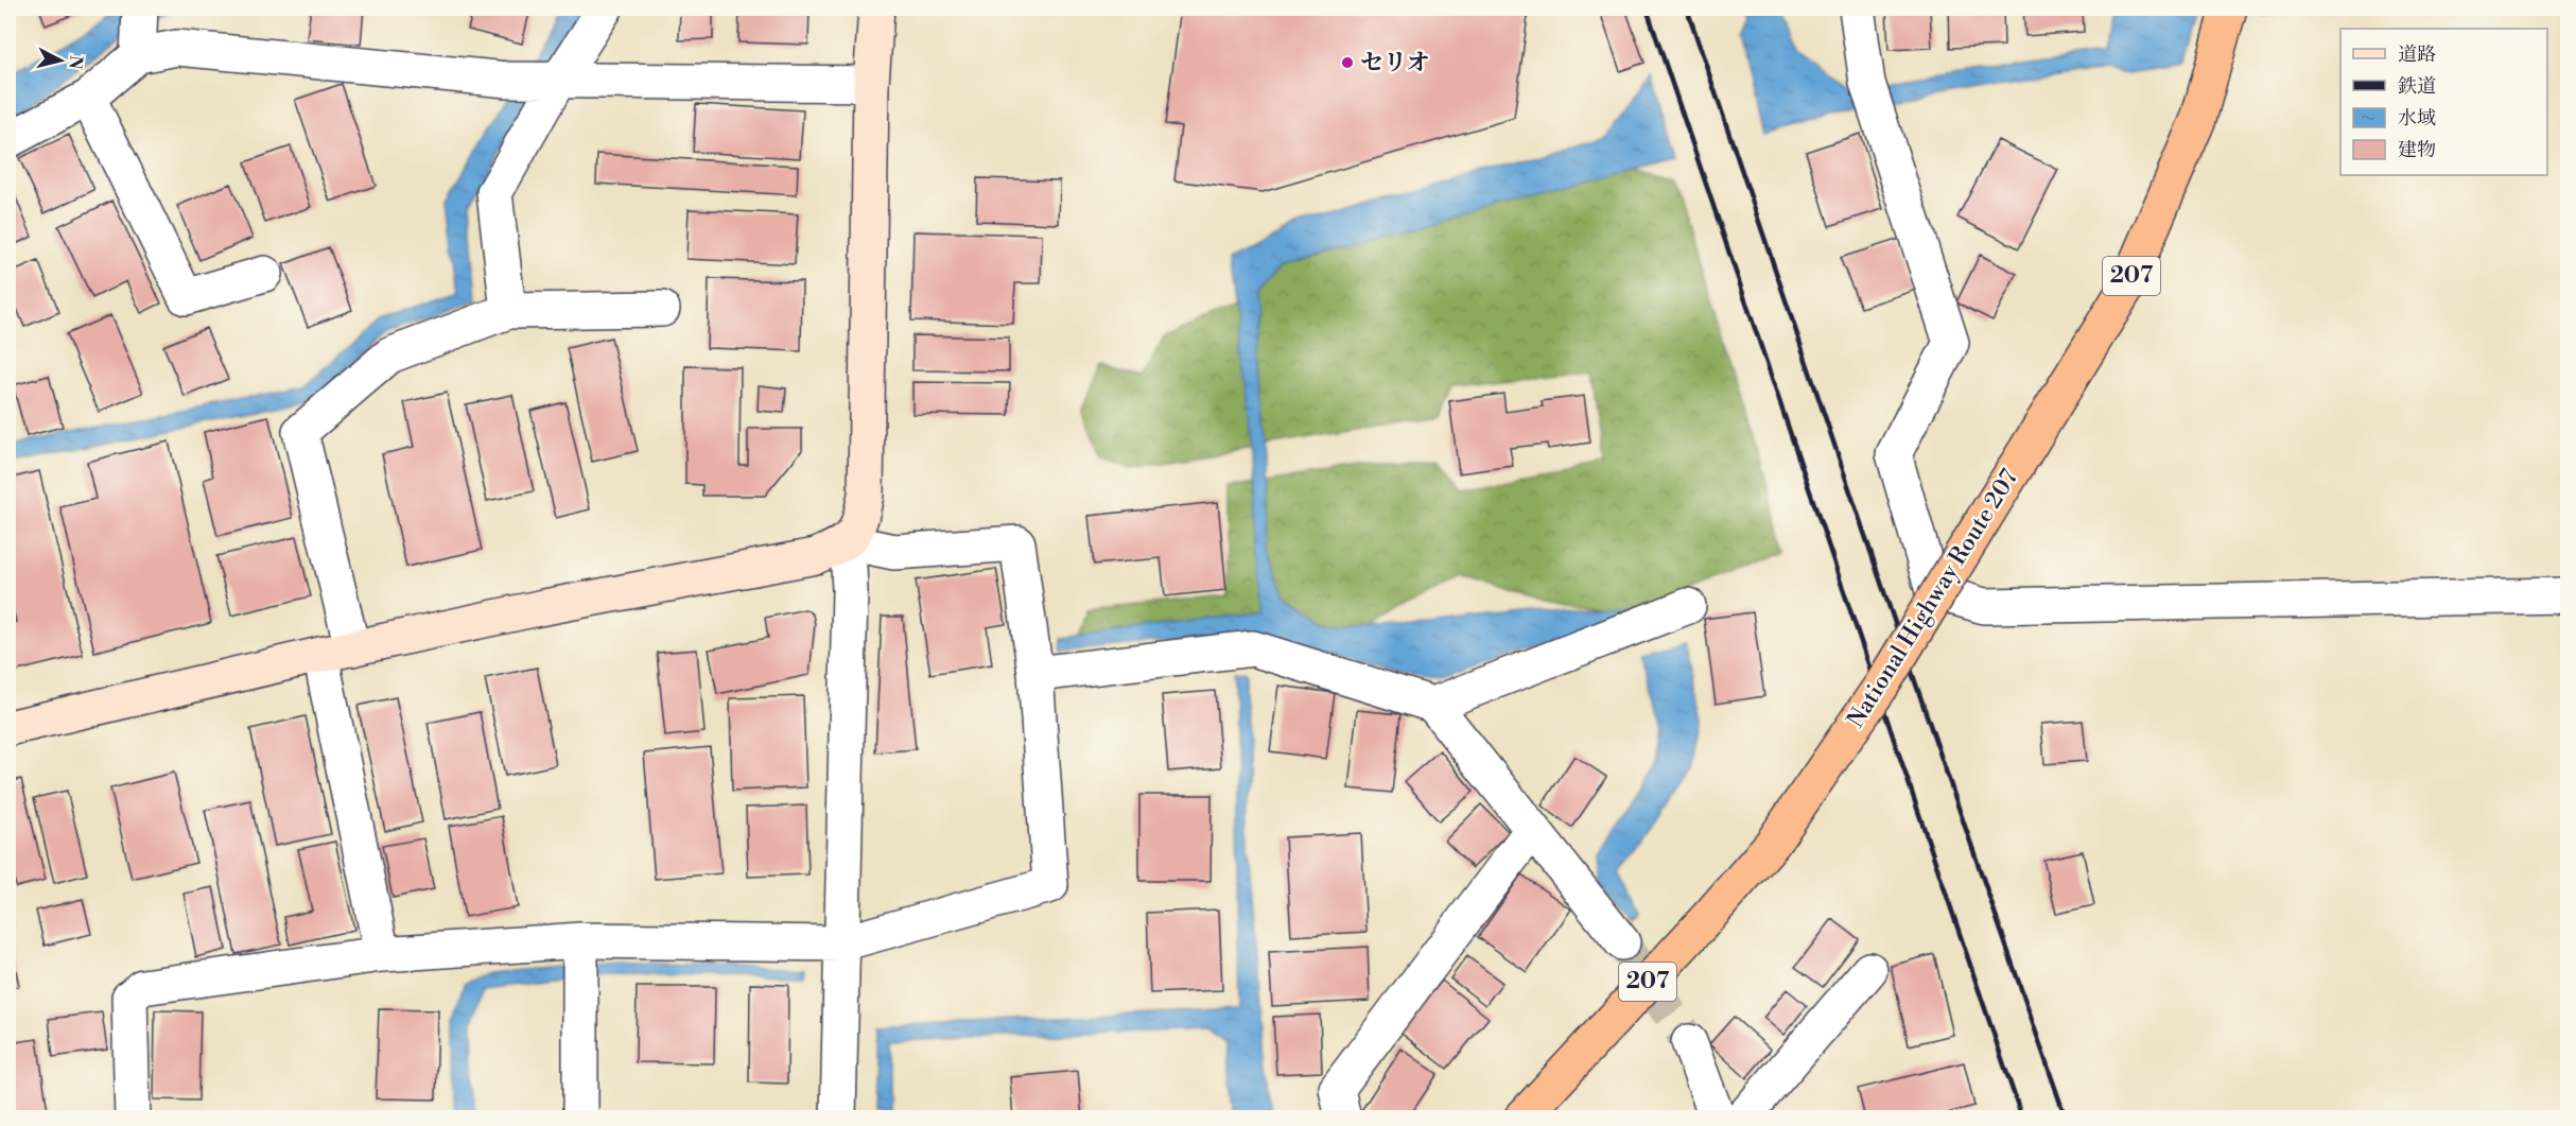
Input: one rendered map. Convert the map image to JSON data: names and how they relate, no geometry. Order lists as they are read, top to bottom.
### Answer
{
  "streets": {
    "highway": ["207", "National Highway Route 207"]
  },
  "places": ["セリオ"],
  "legend": [
    "道路",
    "鉄道",
    "水域",
    "建物"
  ],
  "north": "right"
}
